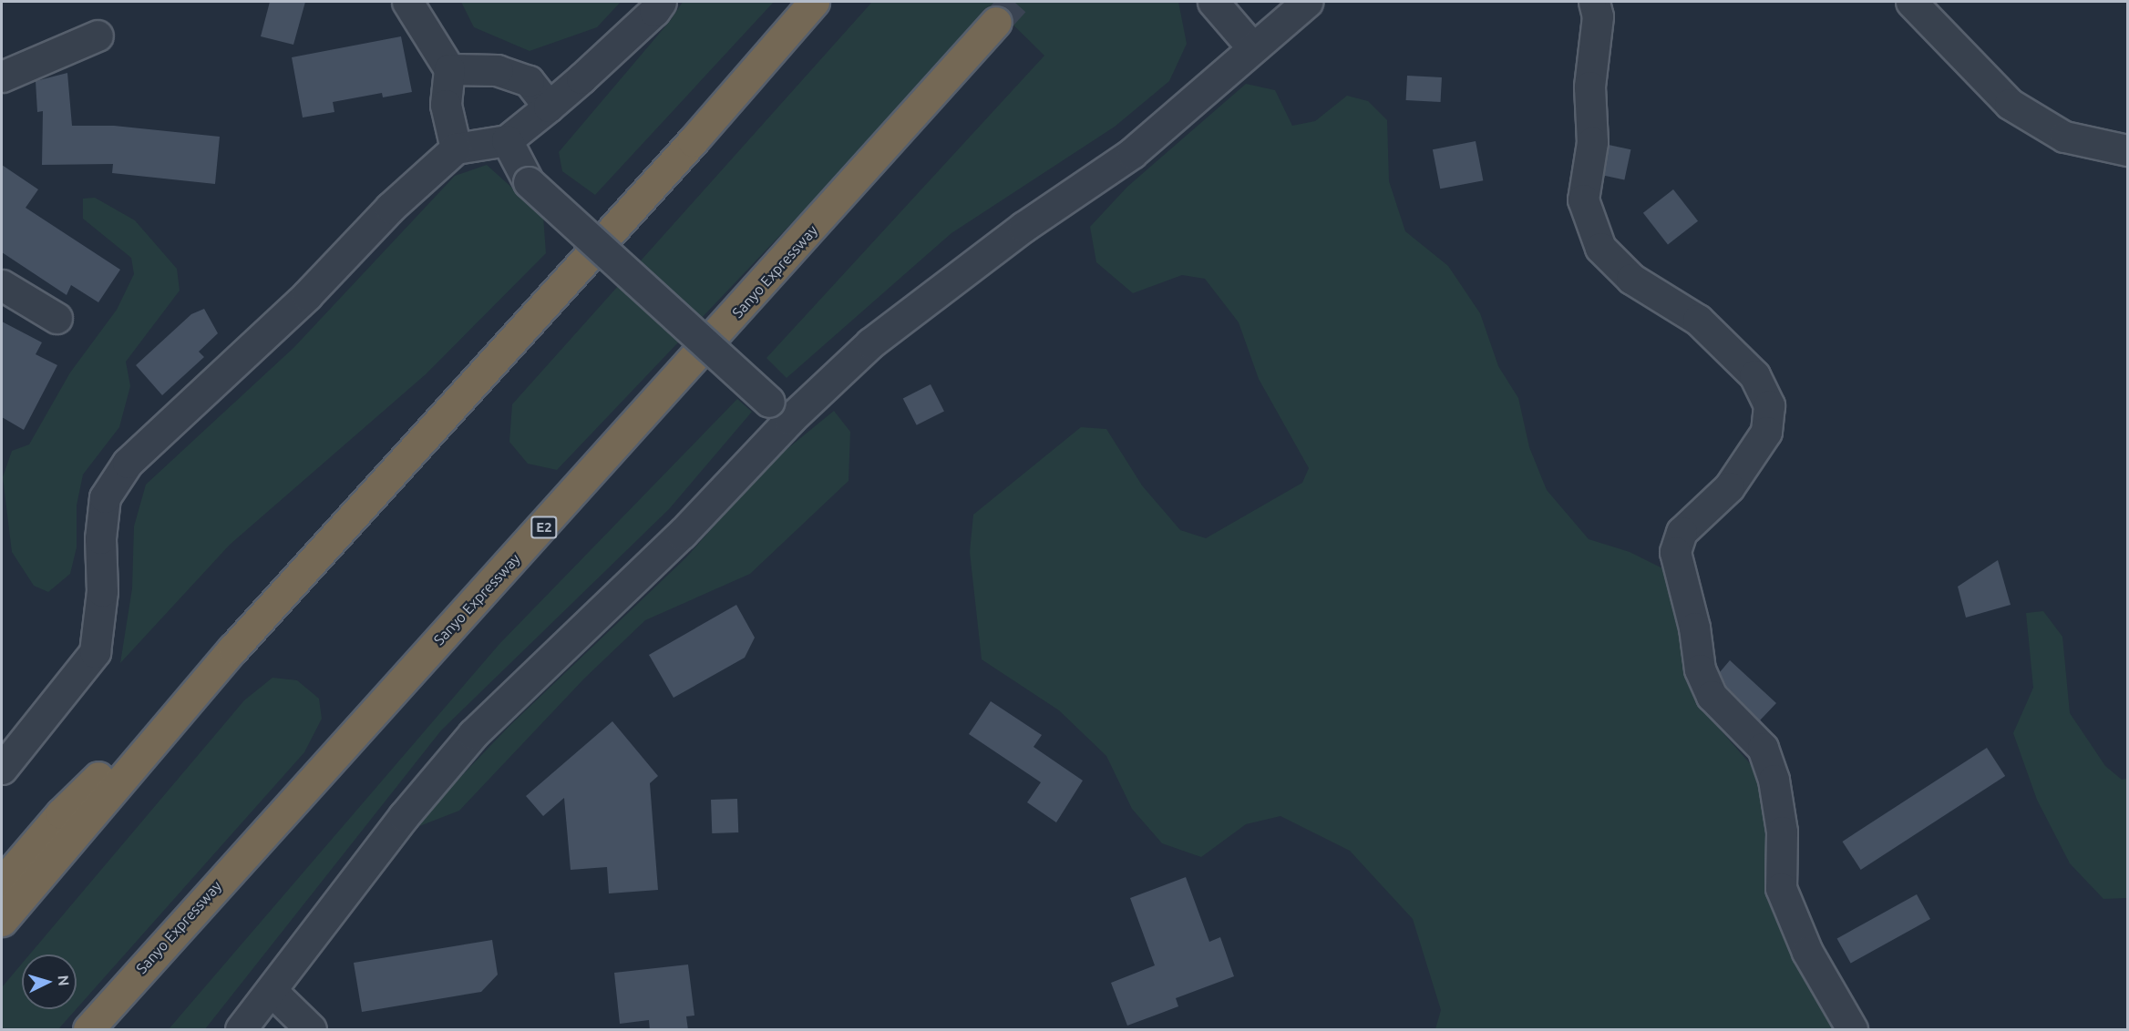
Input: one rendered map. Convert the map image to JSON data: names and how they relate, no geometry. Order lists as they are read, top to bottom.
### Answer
{
  "streets": {
    "highway": ["Sanyo Expressway", "E2"]
  },
  "north": "right"
}
